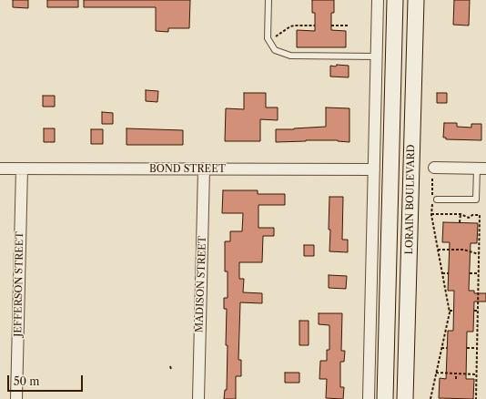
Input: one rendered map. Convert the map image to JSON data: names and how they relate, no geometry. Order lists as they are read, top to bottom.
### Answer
{
  "streets": {
    "main road": ["LORAIN BOULEVARD"],
    "street": ["BOND STREET", "JEFFERSON STREET", "MADISON STREET"]
  },
  "crossings": [
    ["BOND STREET", "JEFFERSON STREET"],
    ["BOND STREET", "MADISON STREET"]
  ],
  "scale_bar": "50 m"
}
